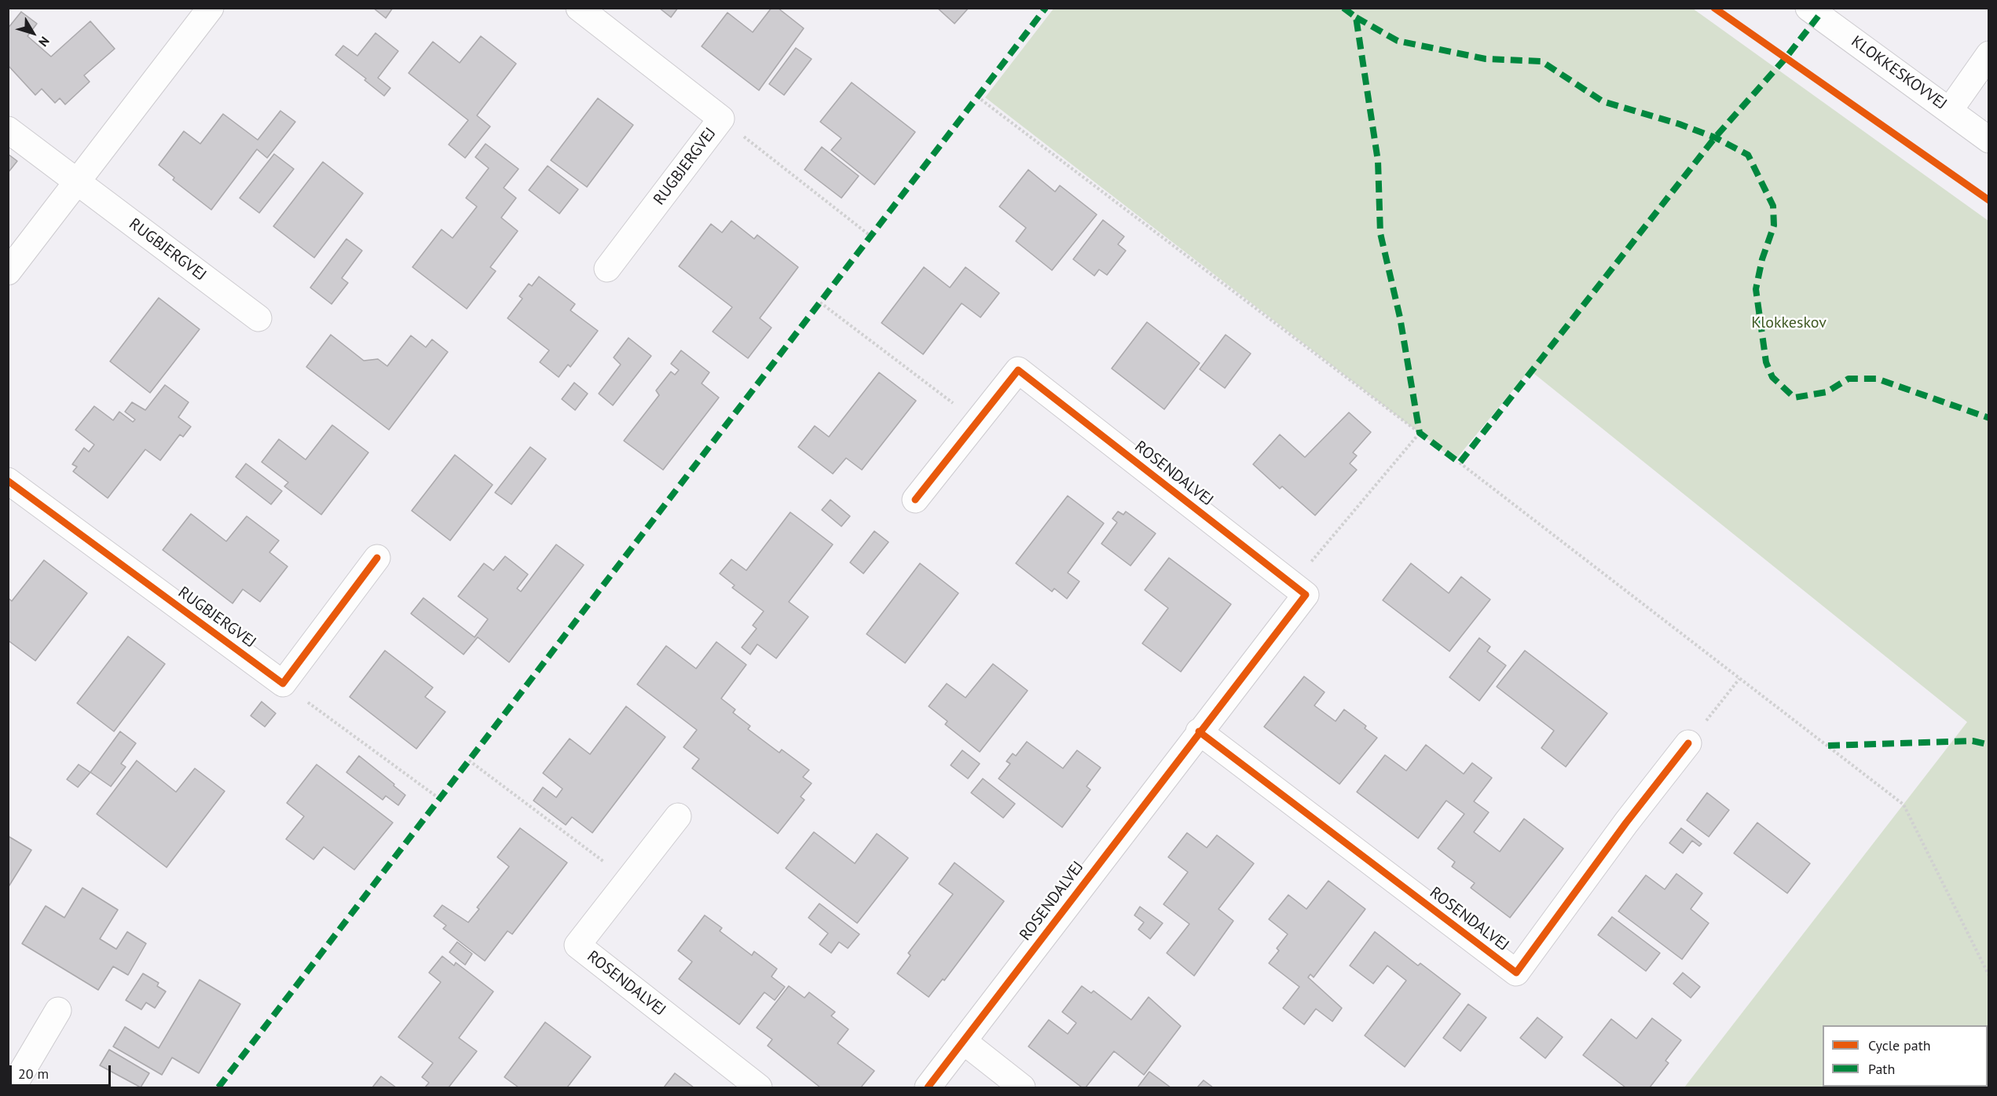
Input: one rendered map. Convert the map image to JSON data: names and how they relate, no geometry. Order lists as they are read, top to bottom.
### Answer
{
  "streets": {
    "street": ["KLOKKESKOVVEJ", "RUGBJERGVEJ", "ROSENDALVEJ"]
  },
  "parks": ["Klokkeskov"],
  "legend": ["Cycle path", "Path"],
  "scale_bar": "20 m",
  "north": "bottom right"
}
